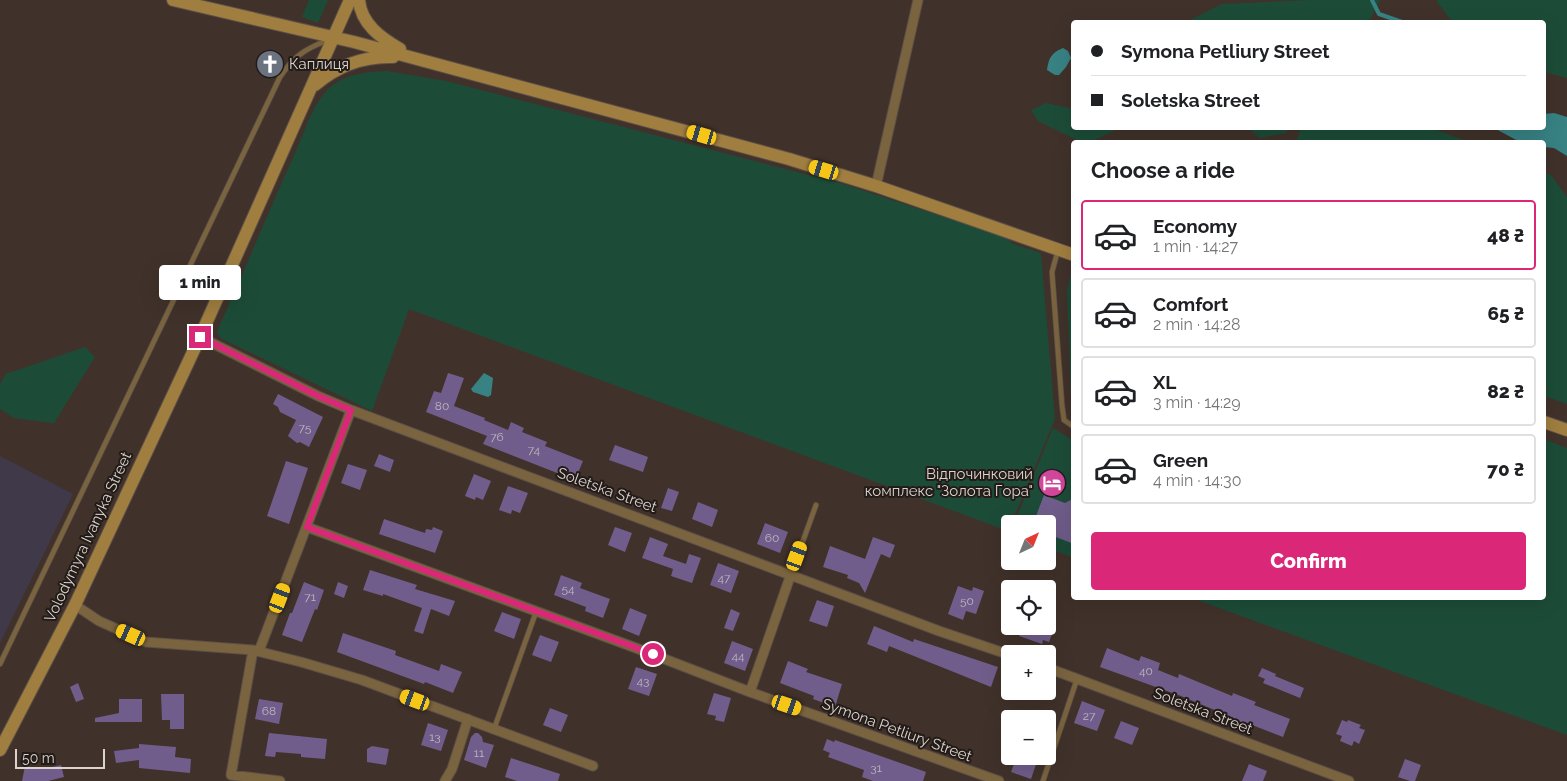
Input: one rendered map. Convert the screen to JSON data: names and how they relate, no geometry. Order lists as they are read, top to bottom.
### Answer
{
  "streets": {
    "main road": ["Volodymyra Ivanyka Street"],
    "street": ["Soletska Street", "Symona Petliury Street"]
  },
  "crossings": [
    ["Soletska Street", "Volodymyra Ivanyka Street"]
  ],
  "places": {
    "church": ["Каплиця"],
    "hotel": ["Відпочинковий комплекс \"Золота Гора\""]
  },
  "house_numbers": [
    "80",
    "75",
    "76",
    "74",
    "60",
    "47",
    "54",
    "71",
    "50",
    "44",
    "40",
    "43",
    "68",
    "27",
    "13",
    "11",
    "31"
  ],
  "scale_bar": "50 m",
  "north": "top right",
  "page": {
    "banner": ["Symona Petliury Street", "Soletska Street"],
    "heading": "Choose a ride",
    "list": [
      {
        "name": "Economy",
        "note": "1 min · 14:27",
        "value": "48 ₴"
      },
      {
        "name": "Comfort",
        "note": "2 min · 14:28",
        "value": "65 ₴"
      },
      {
        "name": "XL",
        "note": "3 min · 14:29",
        "value": "82 ₴"
      },
      {
        "name": "Green",
        "note": "4 min · 14:30",
        "value": "70 ₴"
      }
    ],
    "bubble": "1 min",
    "map_buttons": ["+", "−"],
    "buttons": "Confirm",
    "scale": "50 m"
  }
}
